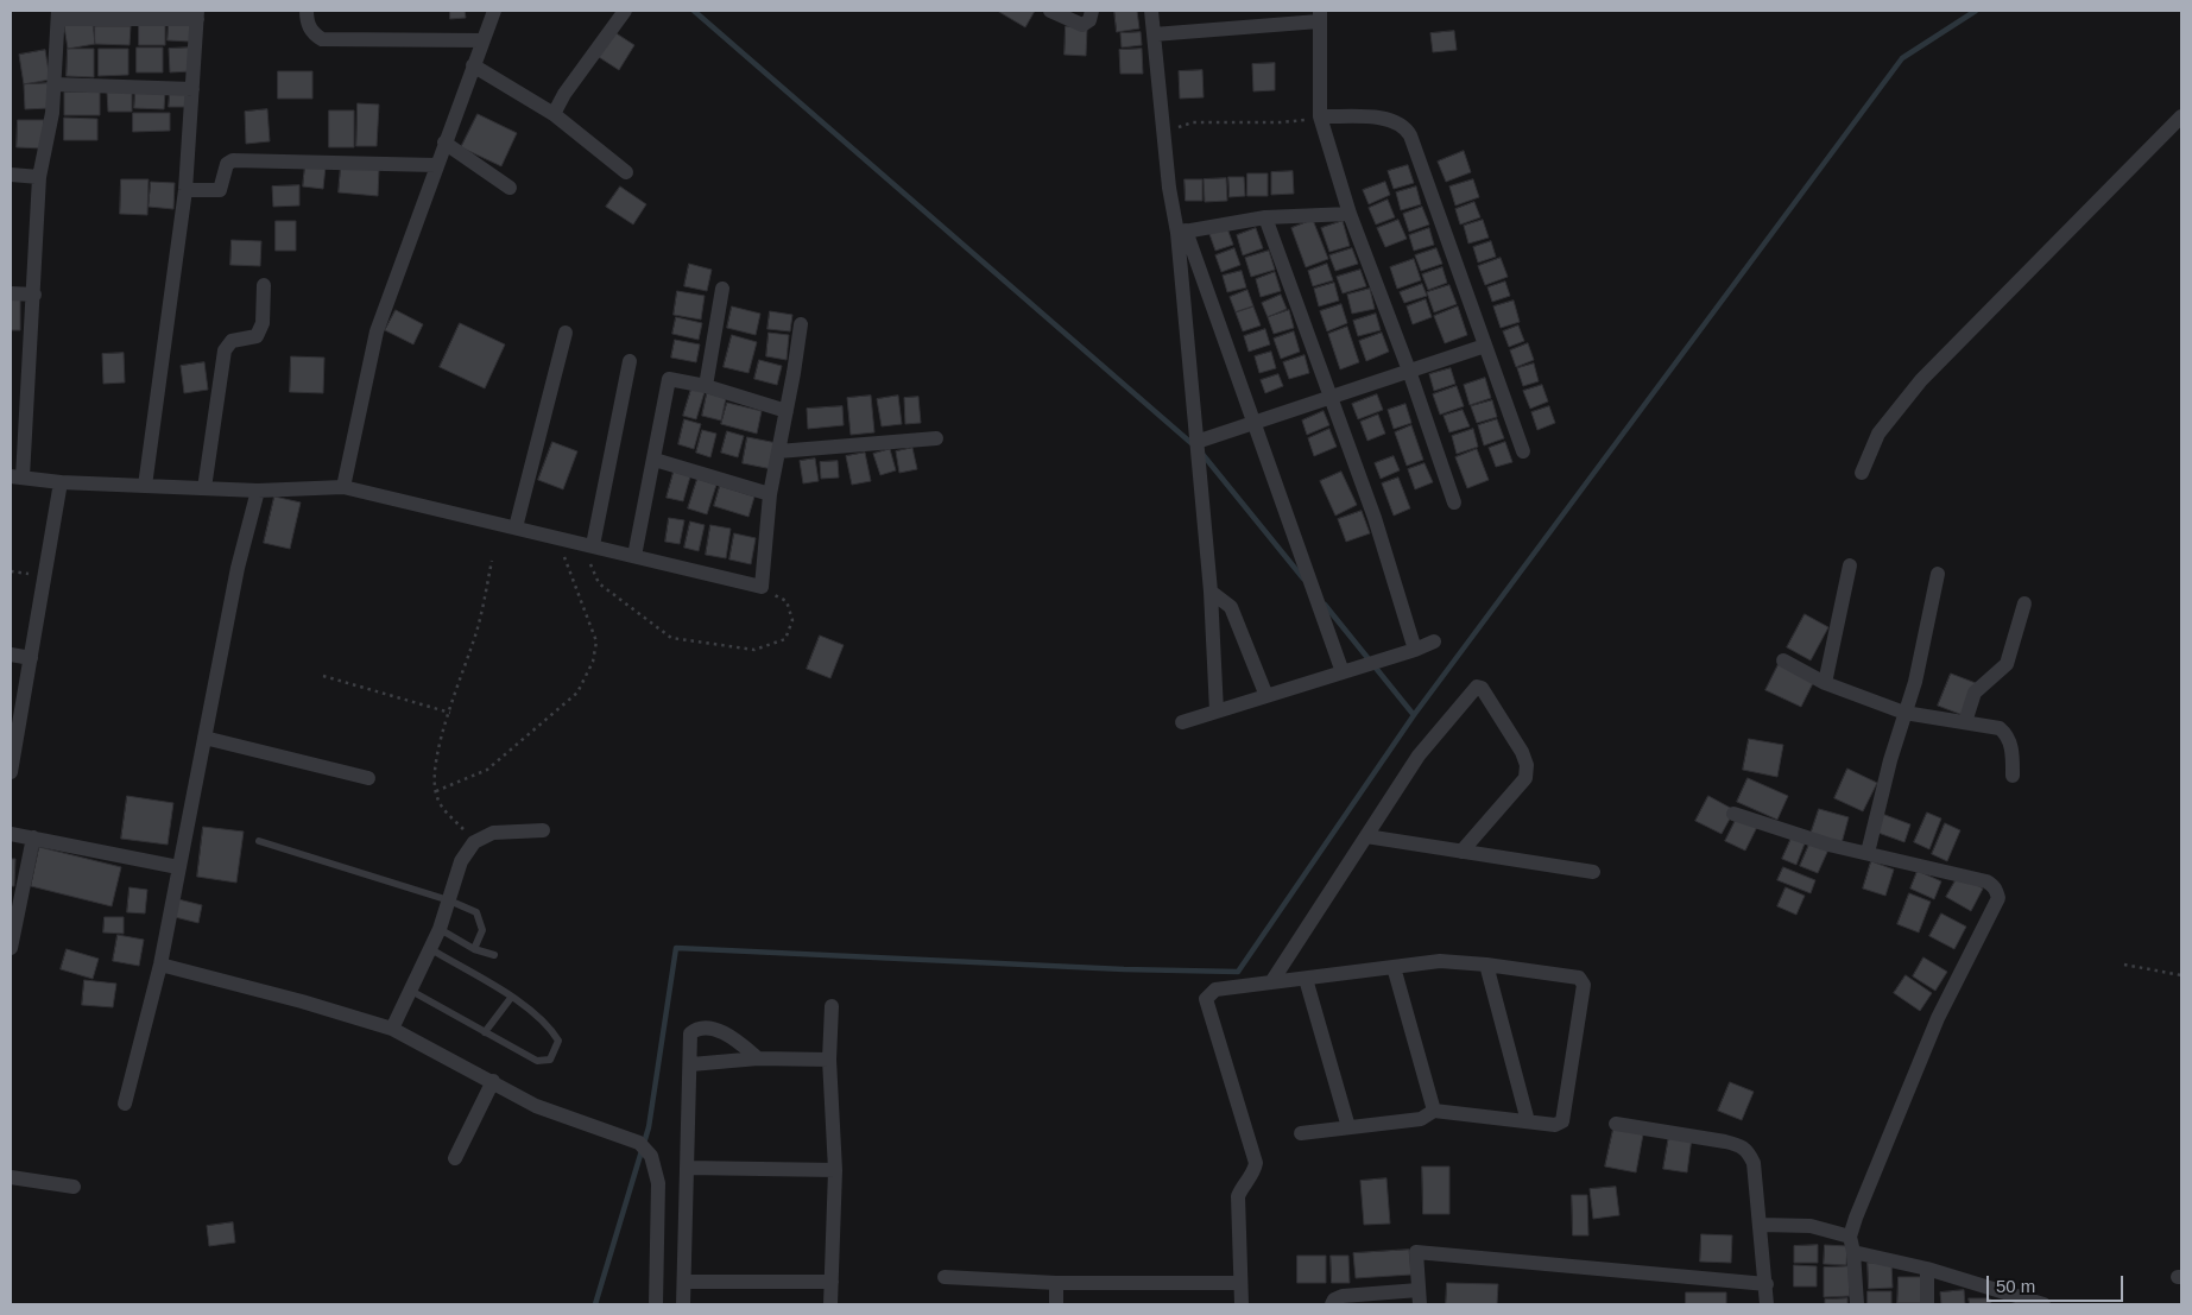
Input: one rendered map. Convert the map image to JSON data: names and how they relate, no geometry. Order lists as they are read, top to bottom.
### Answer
{
  "scale_bar": "50 m"
}
